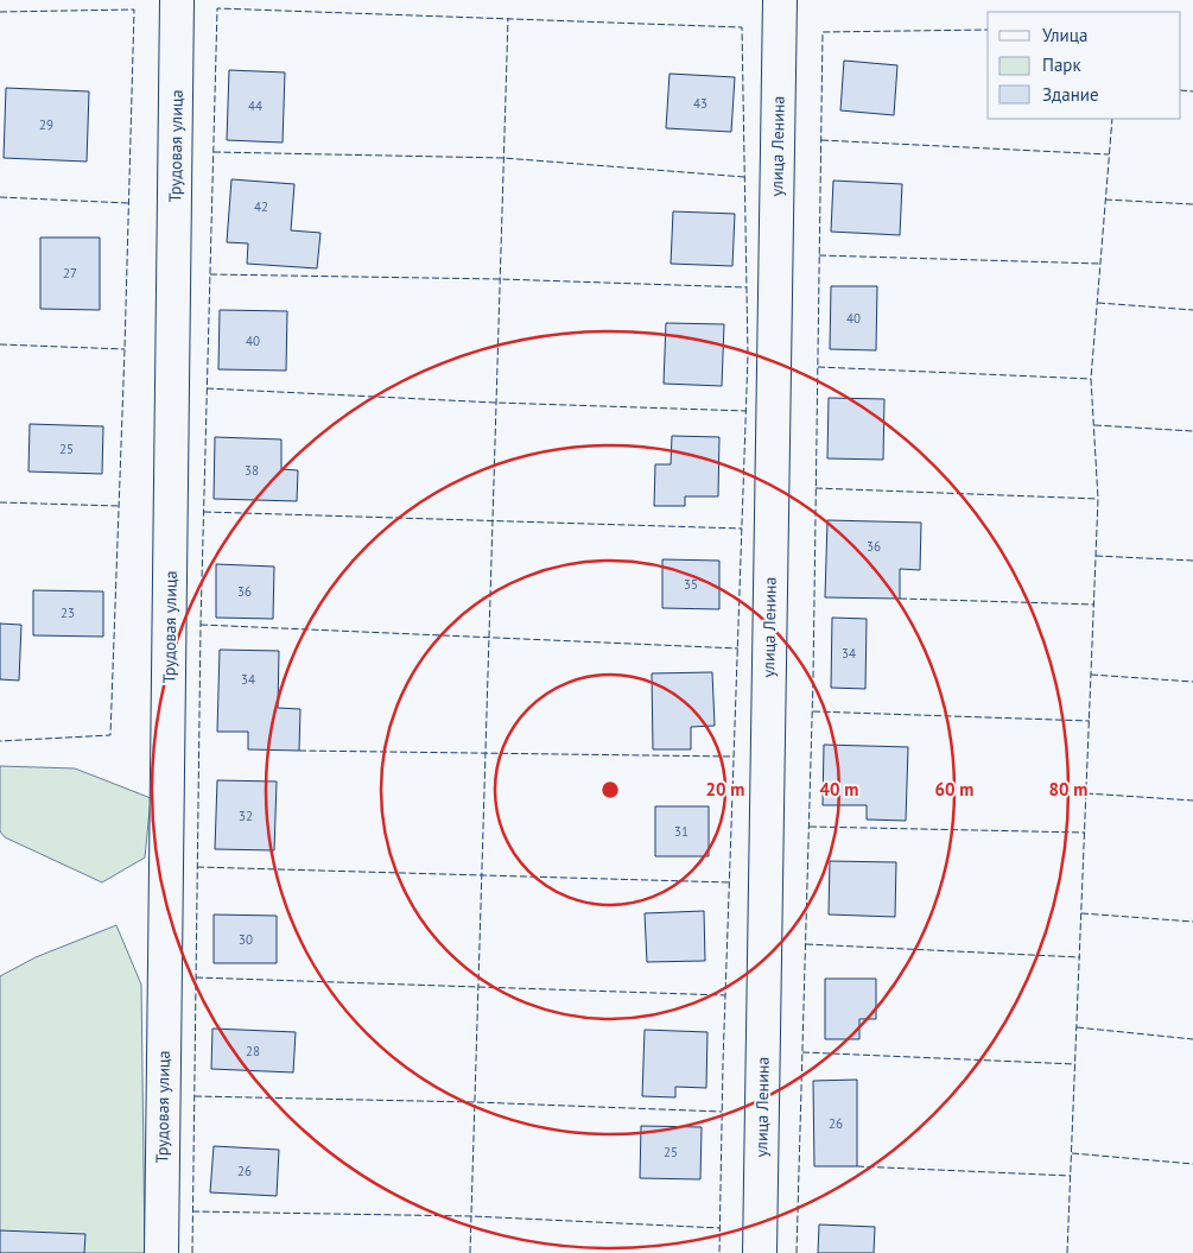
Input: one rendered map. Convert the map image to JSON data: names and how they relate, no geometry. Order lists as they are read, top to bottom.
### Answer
{
  "streets": {
    "street": ["Трудовая улица", "улица Ленина"]
  },
  "house_numbers": [
    "43",
    "44",
    "29",
    "42",
    "27",
    "40",
    "40",
    "25",
    "38",
    "36",
    "35",
    "36",
    "23",
    "34",
    "34",
    "32",
    "31",
    "30",
    "28",
    "26",
    "25",
    "26"
  ],
  "legend": ["Улица", "Парк", "Здание"],
  "rings": [
    "20 m",
    "40 m",
    "60 m",
    "80 m"
  ]
}
